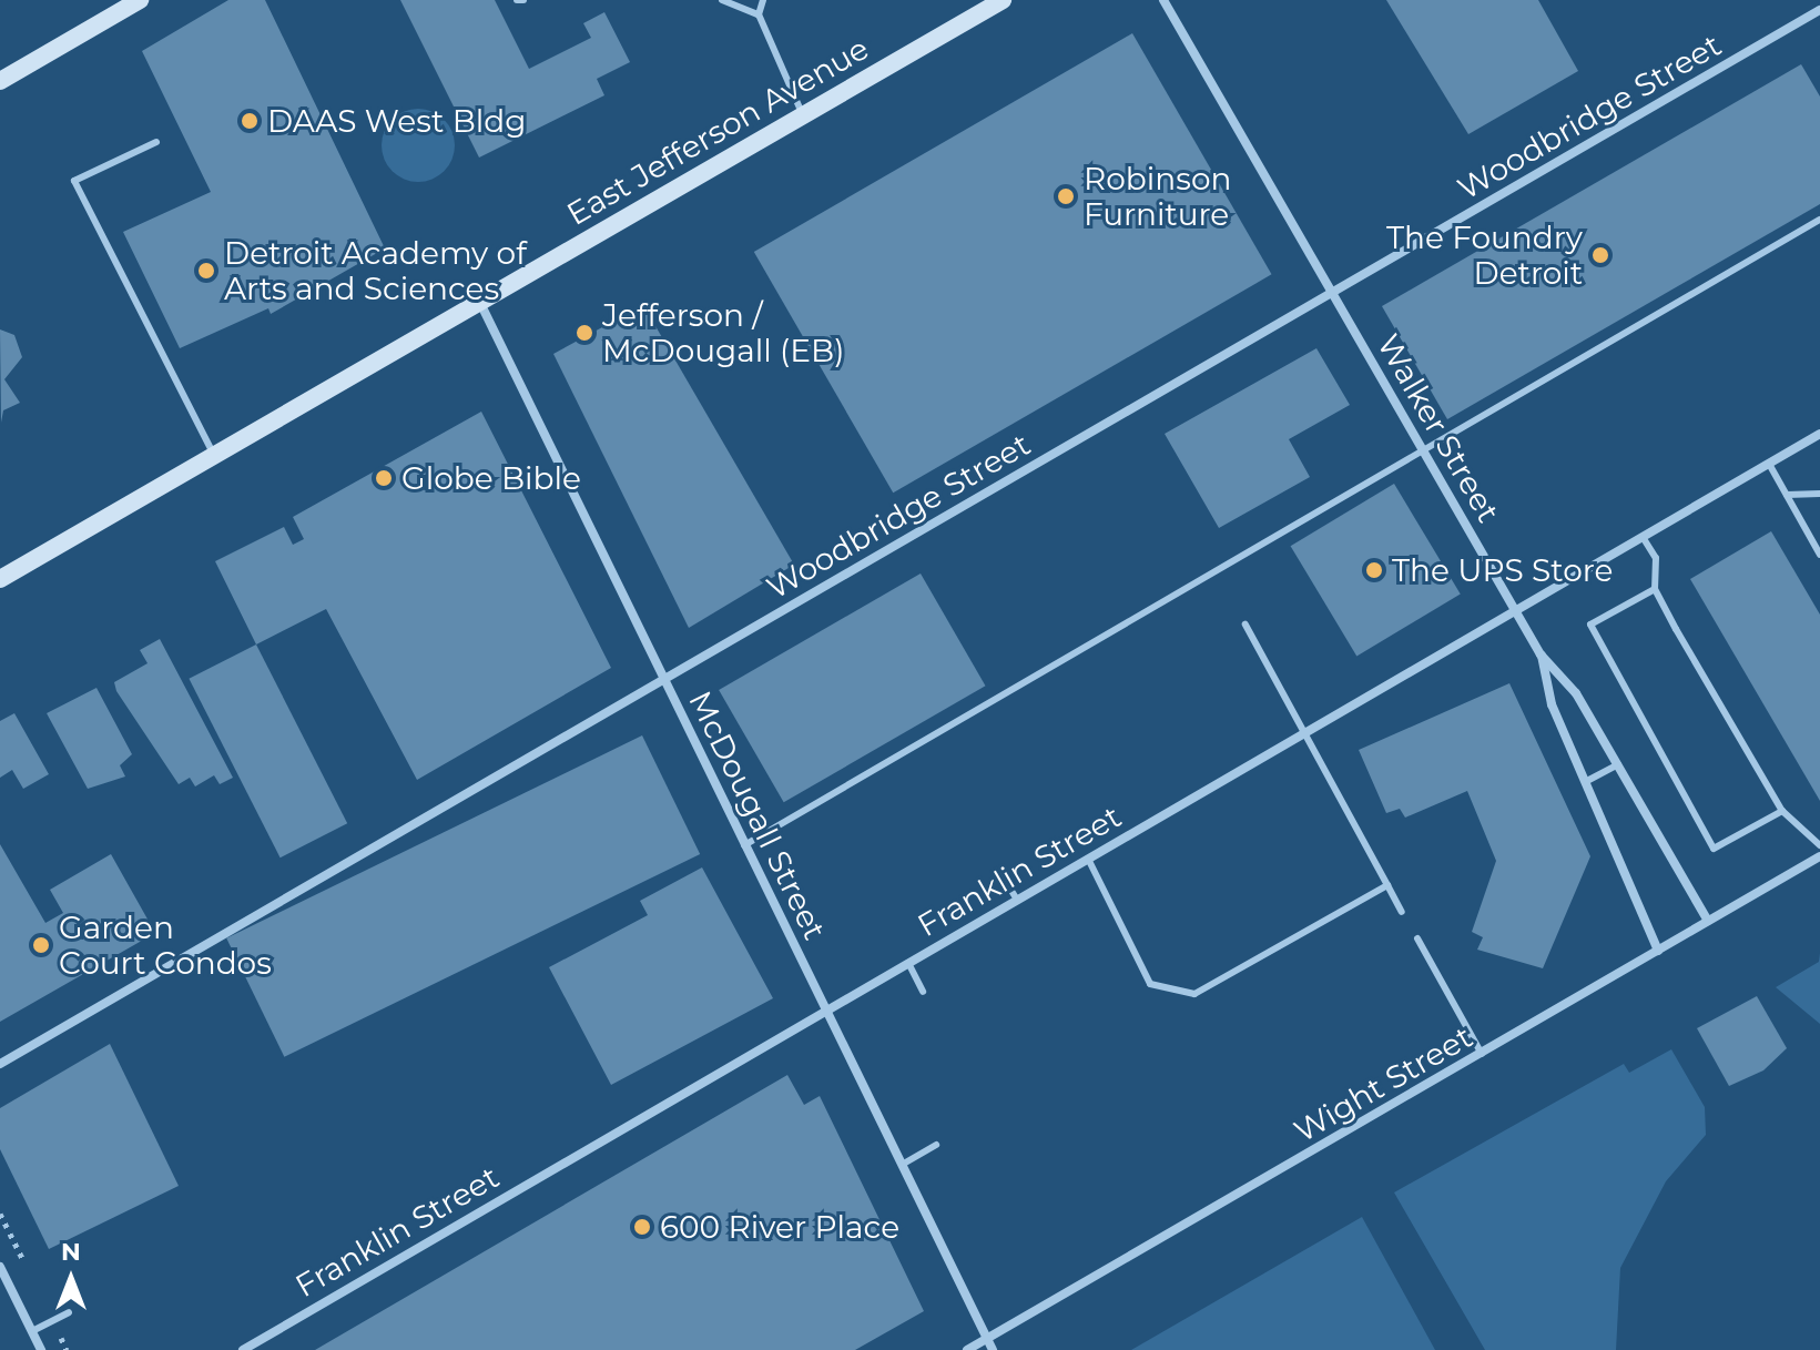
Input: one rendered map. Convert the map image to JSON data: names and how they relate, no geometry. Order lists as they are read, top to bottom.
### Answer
{
  "streets": {
    "main road": ["East Jefferson Avenue"],
    "street": [
      "Woodbridge Street",
      "Walker Street",
      "McDougall Street",
      "Franklin Street",
      "Wight Street"
    ]
  },
  "crossings": [
    ["Woodbridge Street", "Walker Street"],
    ["Woodbridge Street", "McDougall Street"],
    ["East Jefferson Avenue", "McDougall Street"],
    ["Walker Street", "Franklin Street"],
    ["Walker Street", "Wight Street"],
    ["McDougall Street", "Franklin Street"],
    ["McDougall Street", "Wight Street"]
  ],
  "places": [
    "DAAS West Bldg",
    "Robinson Furniture",
    "The Foundry Detroit",
    "Detroit Academy of Arts and Sciences",
    "Jefferson / McDougall (EB)",
    "Globe Bible",
    "The UPS Store",
    "Garden Court Condos",
    "600 River Place"
  ],
  "north": "top"
}
